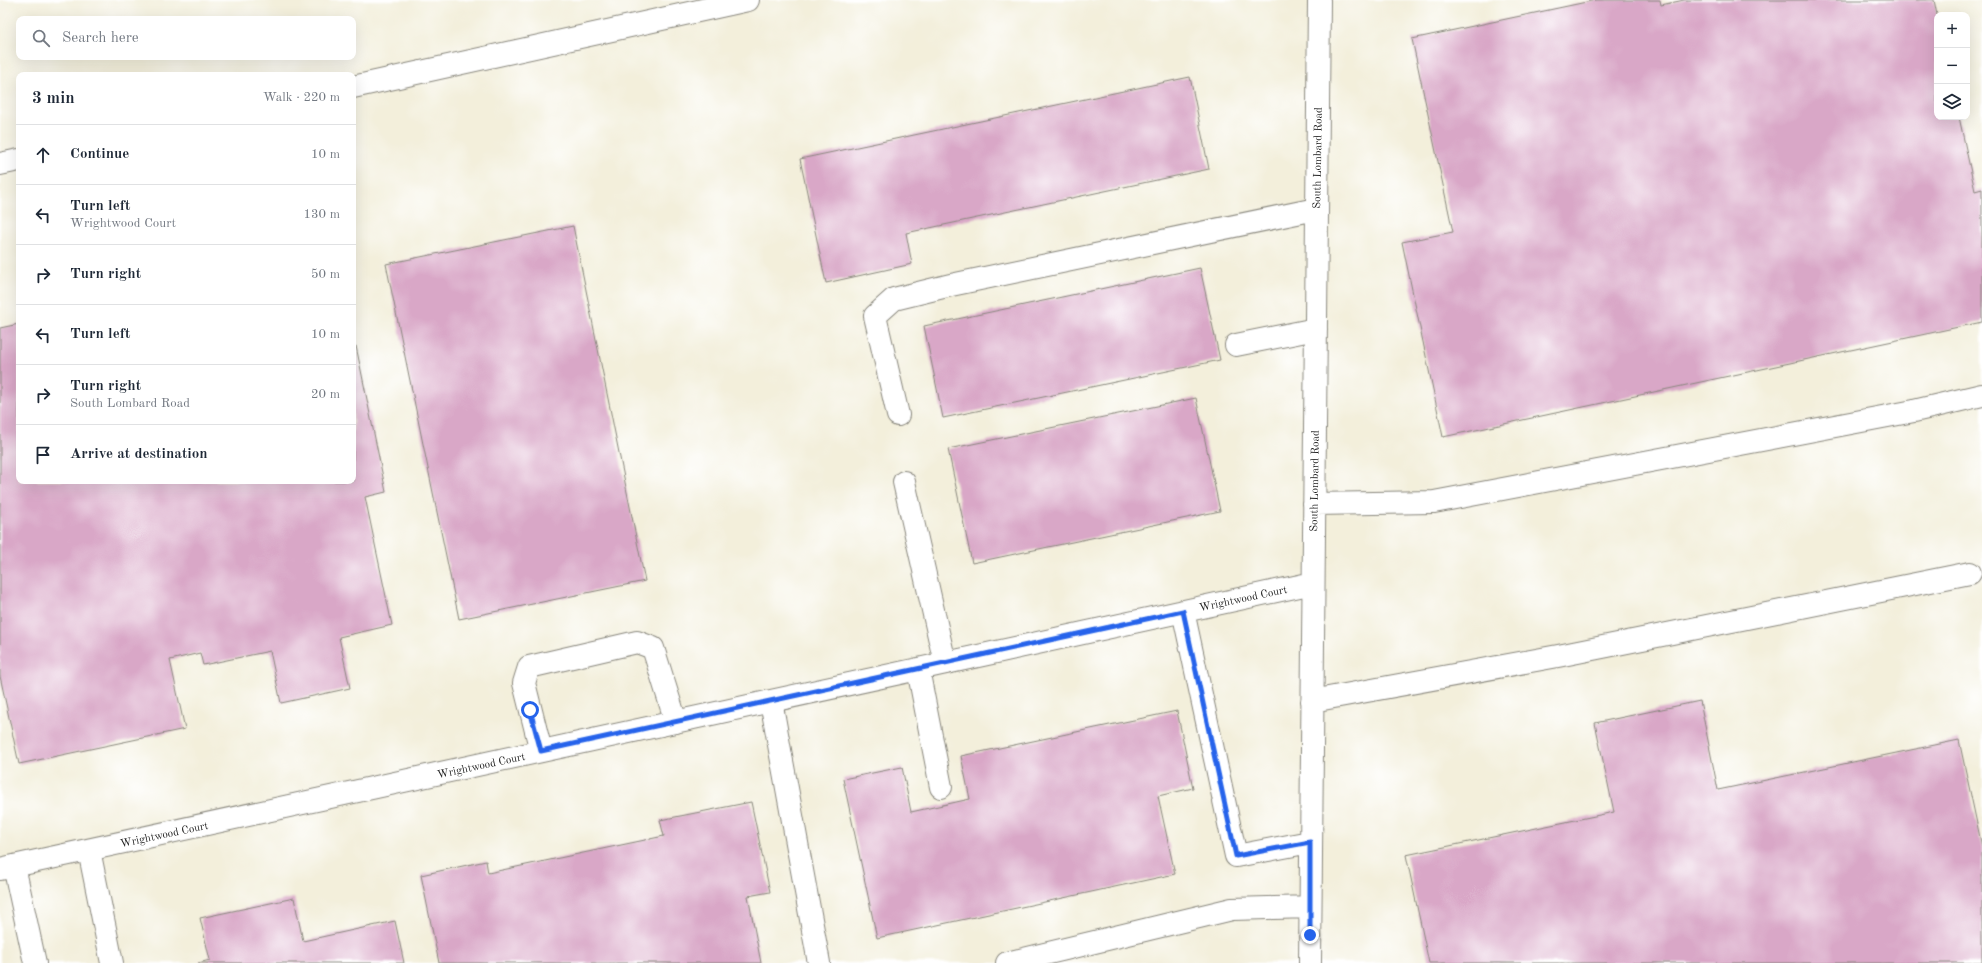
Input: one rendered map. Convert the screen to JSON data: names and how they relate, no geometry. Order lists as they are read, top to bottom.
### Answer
{
  "streets": {
    "street": ["South Lombard Road", "Wrightwood Court"]
  },
  "crossings": [
    ["South Lombard Road", "Wrightwood Court"]
  ],
  "page": {
    "map_buttons": ["+", "−"],
    "search": "Search here",
    "heading": ["3 min", "Walk · 220 m"],
    "list": [
      ["Continue", "10 m"],
      ["Turn left", "Wrightwood Court", "130 m"],
      ["Turn right", "50 m"],
      ["Turn left", "10 m"],
      ["Turn right", "South Lombard Road", "20 m"],
      "Arrive at destination"
    ]
  }
}
